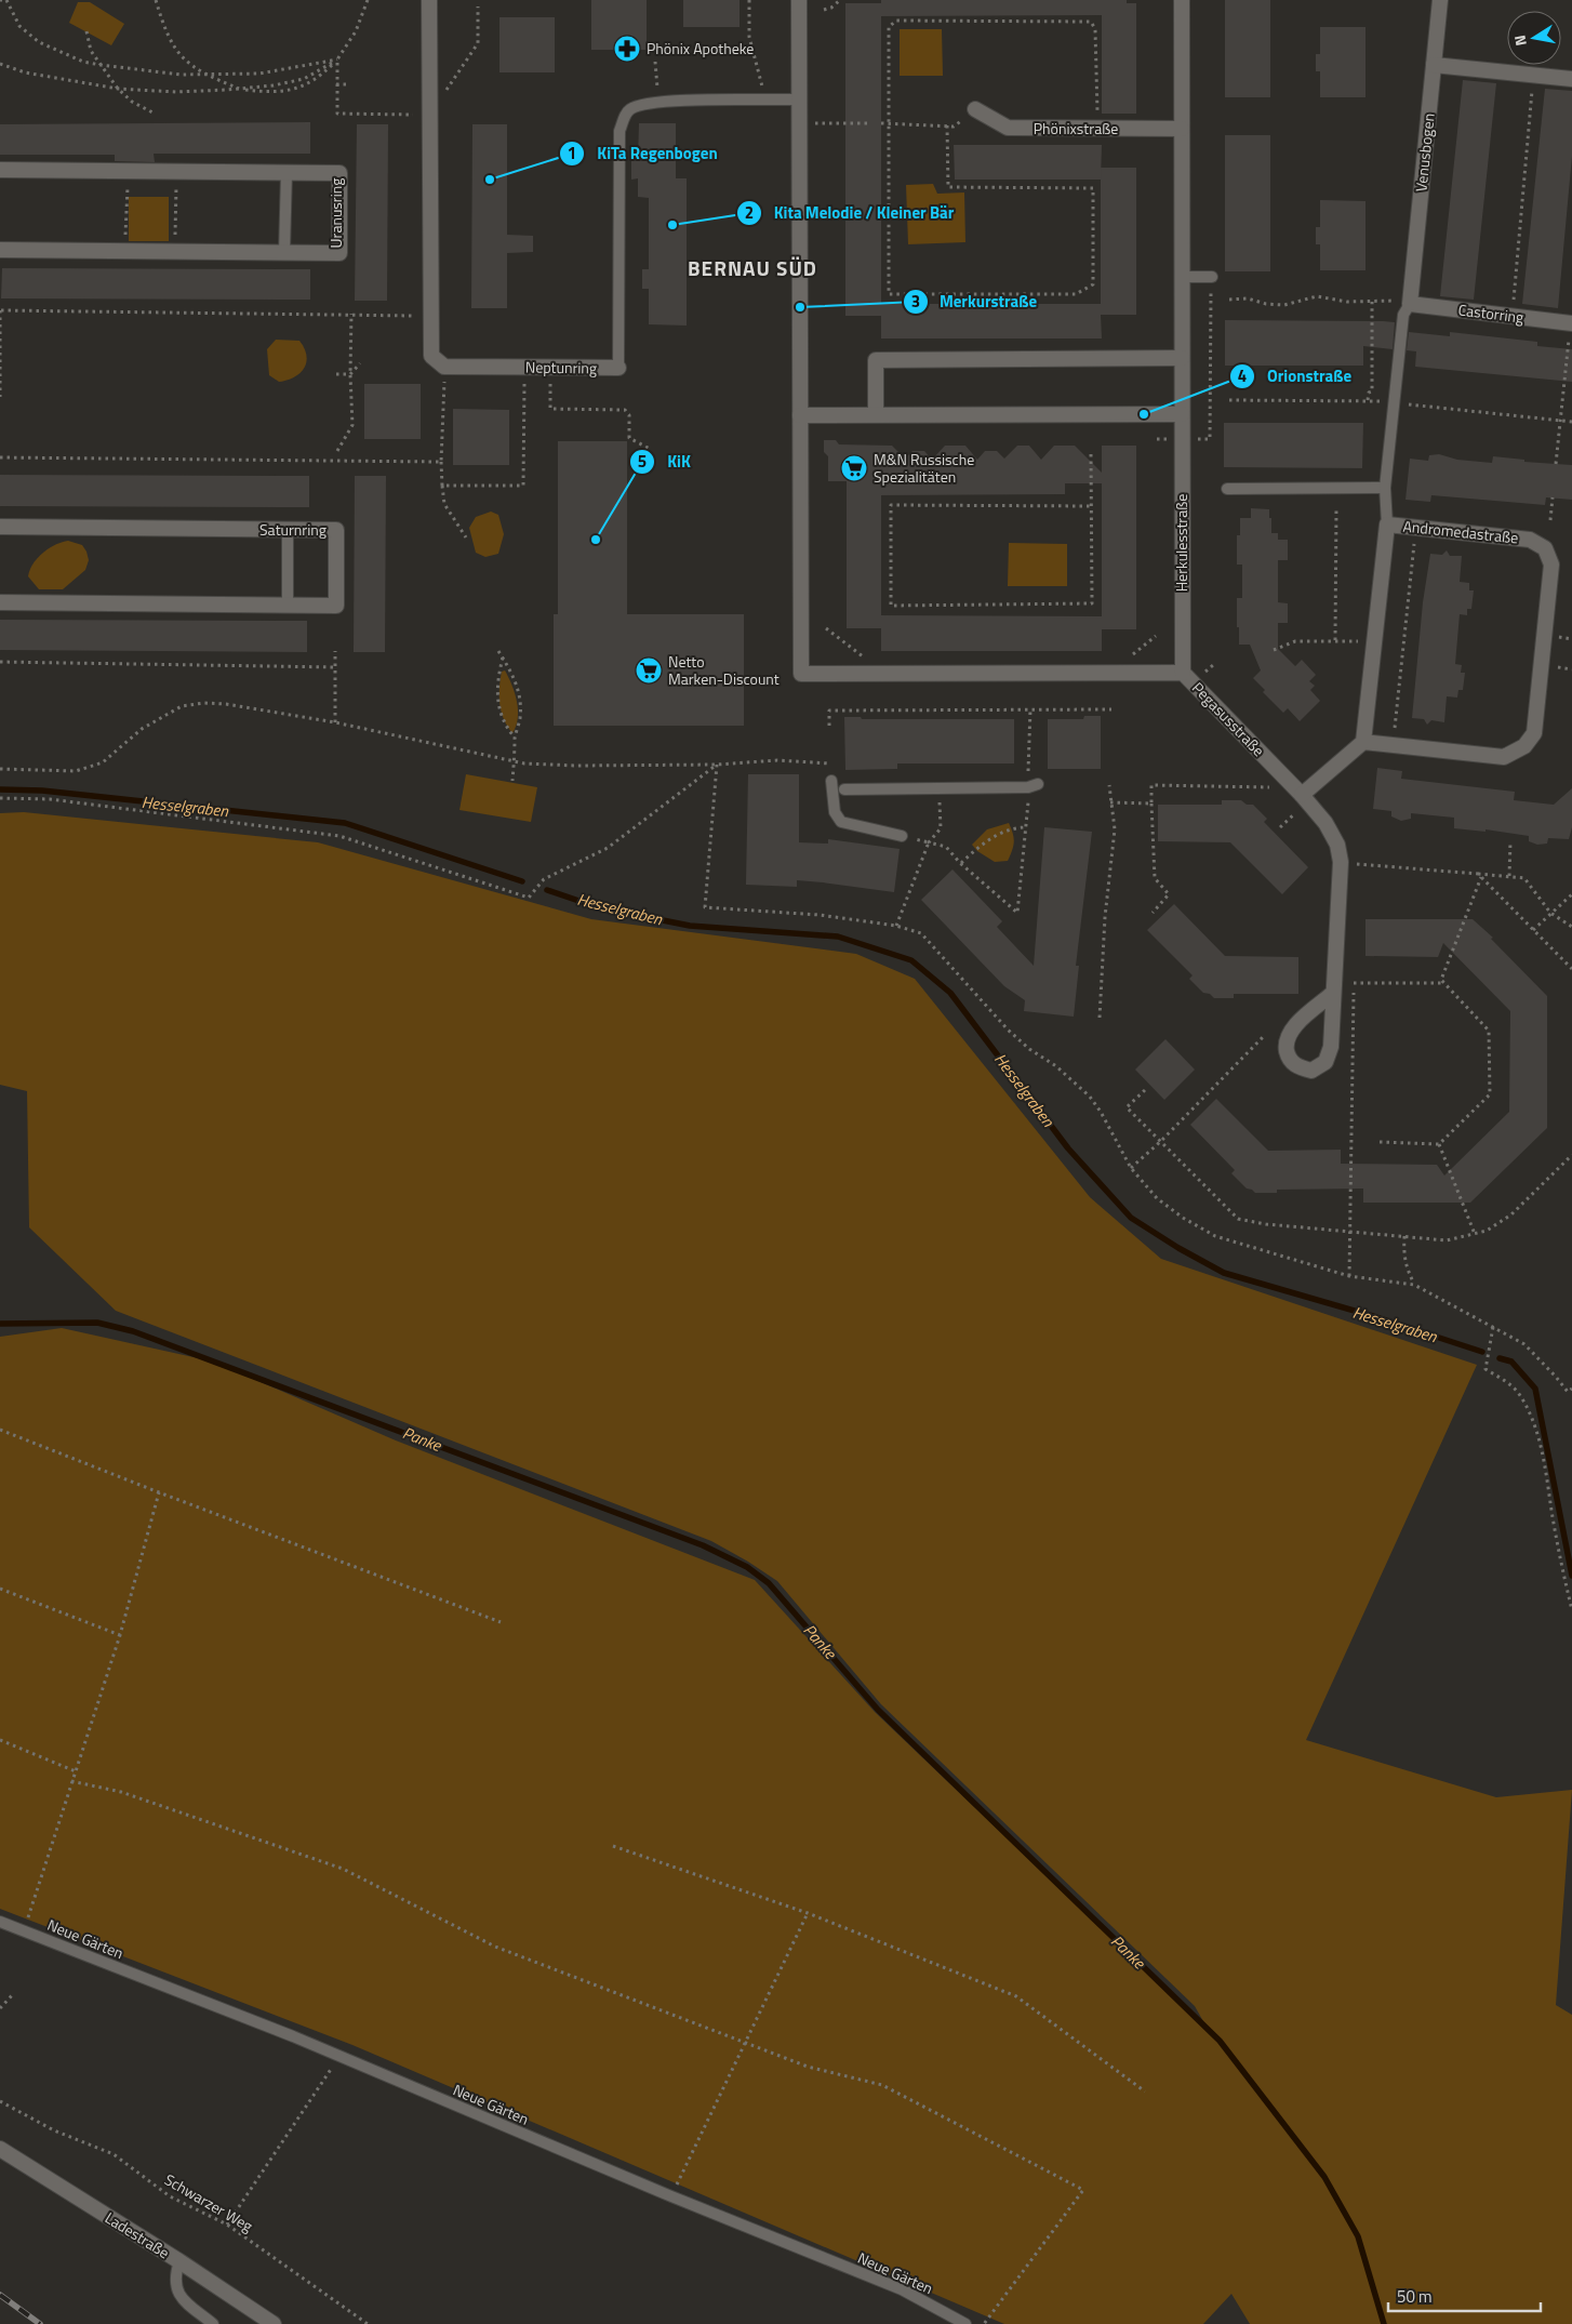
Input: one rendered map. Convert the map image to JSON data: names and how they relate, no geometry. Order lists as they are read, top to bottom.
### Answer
{
  "streets": {
    "street": [
      "Phönixstraße",
      "Venusbogen",
      "Uranusring",
      "Castorring",
      "Neptunring",
      "Saturnring",
      "Andromedastraße",
      "Herkulesstraße",
      "Pegasusstraße",
      "Ladestraße"
    ],
    "lane": ["Neue Gärten"],
    "path": ["Schwarzer Weg"]
  },
  "crossings": [
    ["Phönixstraße", "Herkulesstraße"],
    ["Venusbogen", "Castorring"],
    ["Herkulesstraße", "Pegasusstraße"]
  ],
  "districts": ["BERNAU SÜD"],
  "water": ["Hesselgraben", "Panke"],
  "places": {
    "pharmacy": ["Phönix Apotheke"],
    "other": [
      "KiTa Regenbogen",
      "Kita Melodie / Kleiner Bär",
      "Merkurstraße",
      "Orionstraße",
      "KiK"
    ],
    "supermarket": ["M&N Russische Spezialitäten", "Netto Marken-Discount"]
  },
  "scale_bar": "50 m",
  "north": "left"
}
